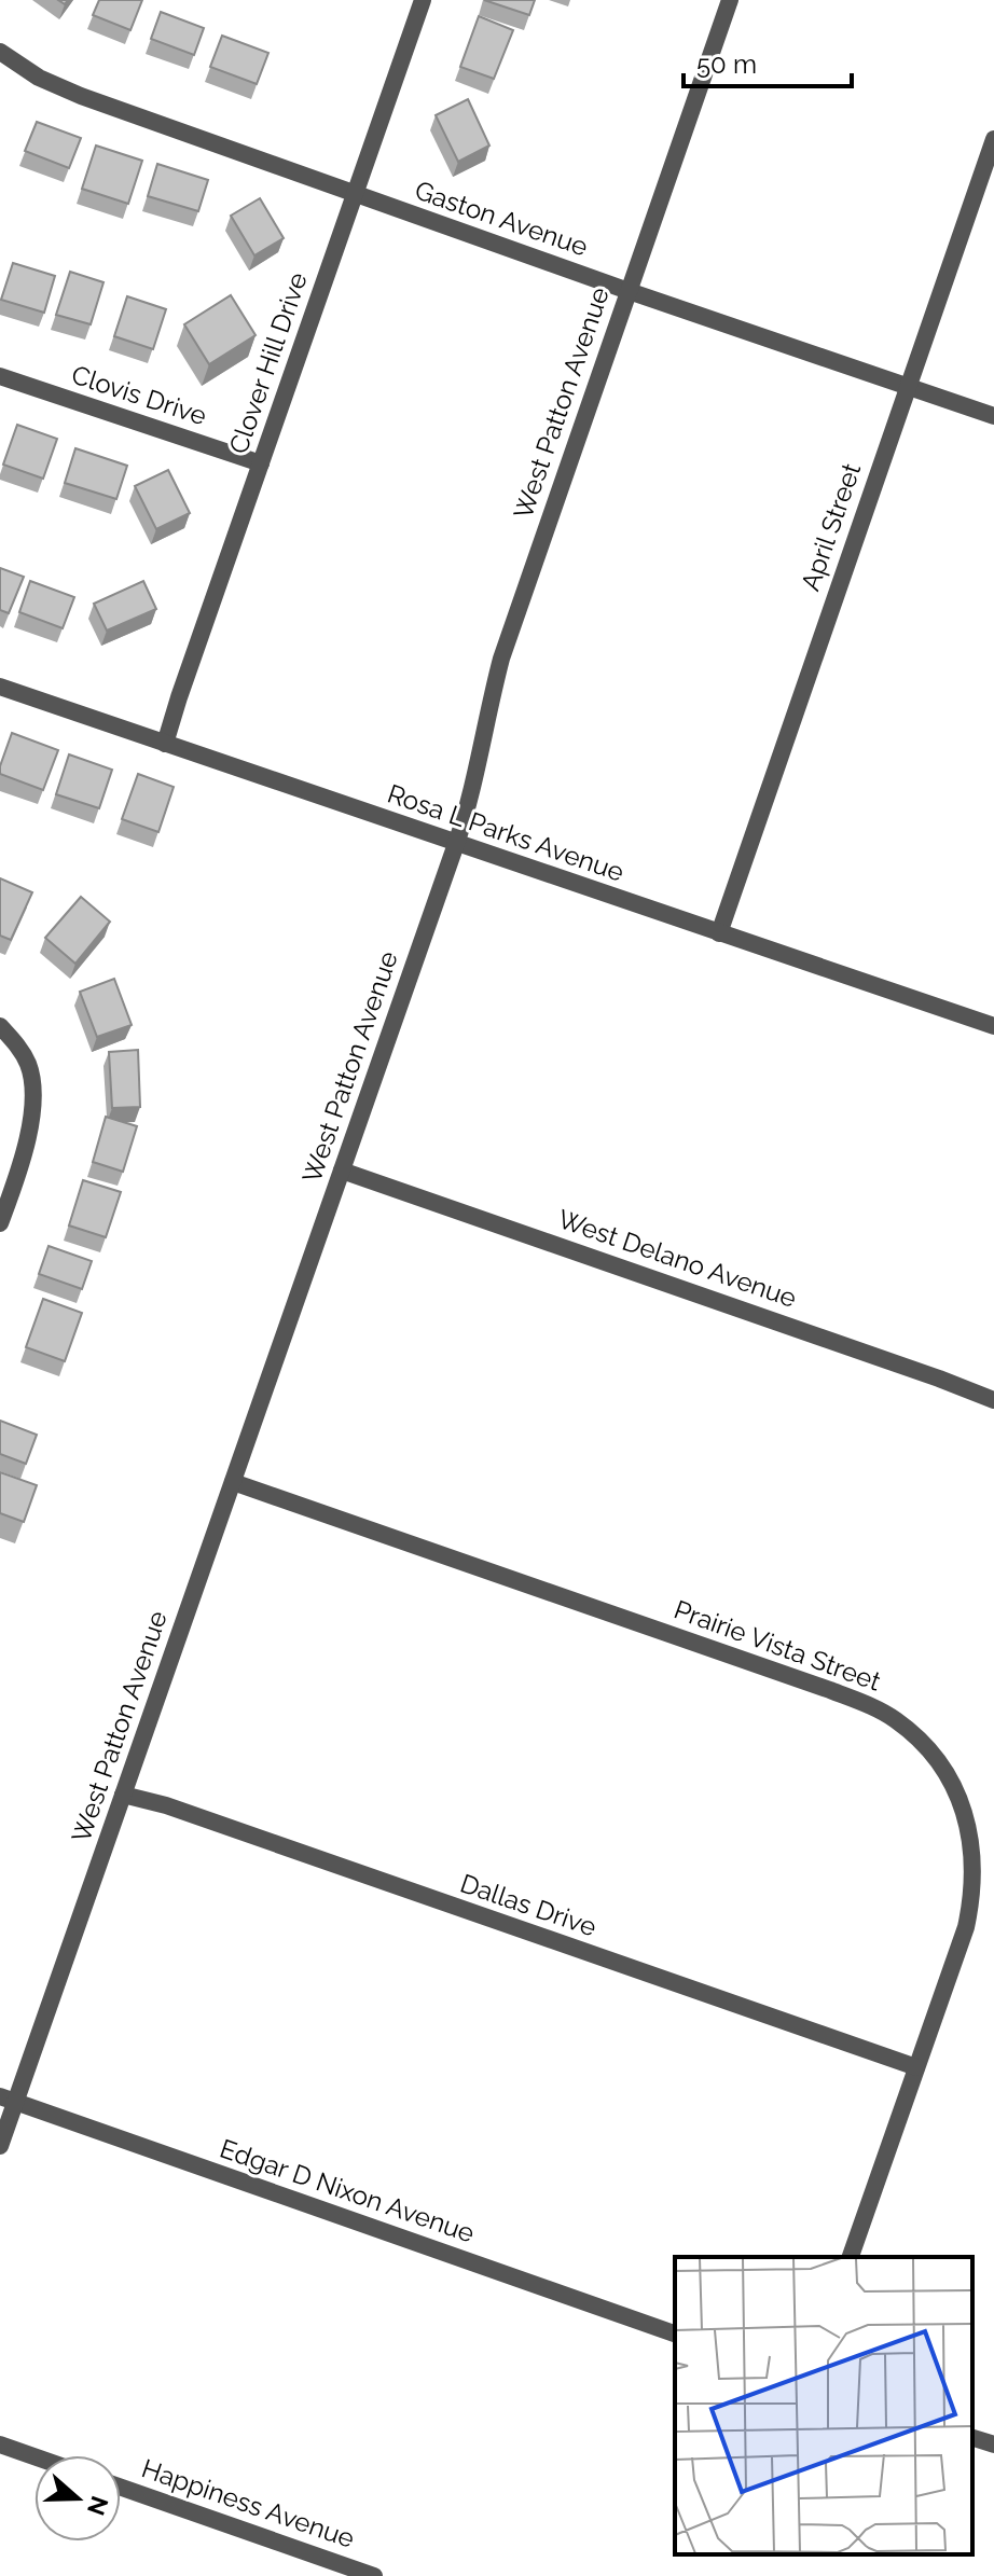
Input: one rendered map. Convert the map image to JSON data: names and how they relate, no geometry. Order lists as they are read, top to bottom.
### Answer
{
  "streets": {
    "street": [
      "Gaston Avenue",
      "Clover Hill Drive",
      "Clovis Drive",
      "West Patton Avenue",
      "April Street",
      "Rosa L Parks Avenue",
      "West Delano Avenue",
      "Prairie Vista Street",
      "Dallas Drive",
      "Edgar D Nixon Avenue",
      "Happiness Avenue"
    ]
  },
  "crossings": [
    ["Gaston Avenue", "Clover Hill Drive"],
    ["Gaston Avenue", "West Patton Avenue"],
    ["Gaston Avenue", "April Street"],
    ["Clover Hill Drive", "Clovis Drive"],
    ["Clover Hill Drive", "Rosa L Parks Avenue"],
    ["West Patton Avenue", "Rosa L Parks Avenue"],
    ["West Patton Avenue", "West Delano Avenue"],
    ["West Patton Avenue", "Prairie Vista Street"],
    ["West Patton Avenue", "Dallas Drive"],
    ["West Patton Avenue", "Edgar D Nixon Avenue"],
    ["April Street", "Rosa L Parks Avenue"],
    ["Prairie Vista Street", "Dallas Drive"]
  ],
  "scale_bar": "50 m",
  "north": "right"
}
